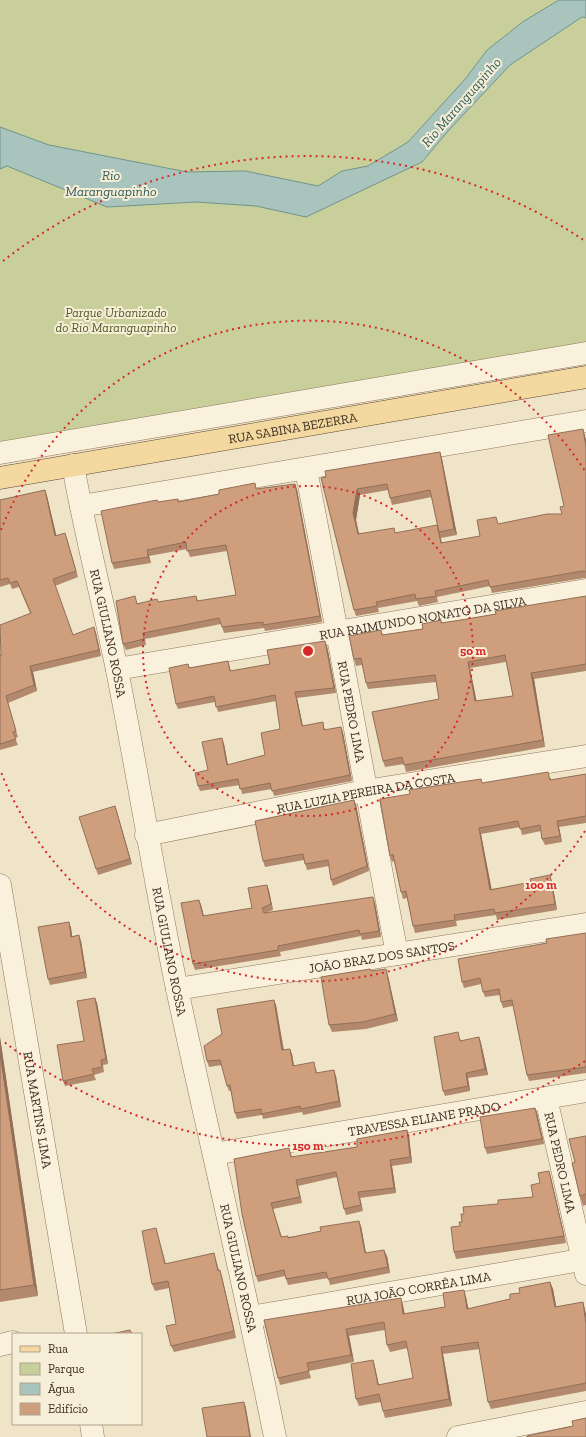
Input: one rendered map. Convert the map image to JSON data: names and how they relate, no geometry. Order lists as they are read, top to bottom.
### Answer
{
  "streets": {
    "main road": ["RUA SABINA BEZERRA"],
    "street": [
      "RUA RAIMUNDO NONATO DA SILVA",
      "RUA GIULIANO ROSSA",
      "RUA PEDRO LIMA",
      "RUA LUZIA PEREIRA DA COSTA",
      "JOÃO BRAZ DOS SANTOS",
      "RUA MARTINS LIMA",
      "TRAVESSA ELIANE PRADO",
      "RUA JOÃO CORRÊA LIMA"
    ]
  },
  "crossings": [
    ["RUA SABINA BEZERRA", "RUA GIULIANO ROSSA"],
    ["RUA RAIMUNDO NONATO DA SILVA", "RUA GIULIANO ROSSA"],
    ["RUA RAIMUNDO NONATO DA SILVA", "RUA PEDRO LIMA"],
    ["RUA GIULIANO ROSSA", "RUA LUZIA PEREIRA DA COSTA"],
    ["RUA GIULIANO ROSSA", "JOÃO BRAZ DOS SANTOS"],
    ["RUA GIULIANO ROSSA", "TRAVESSA ELIANE PRADO"],
    ["RUA GIULIANO ROSSA", "RUA JOÃO CORRÊA LIMA"],
    ["RUA PEDRO LIMA", "RUA LUZIA PEREIRA DA COSTA"],
    ["RUA PEDRO LIMA", "JOÃO BRAZ DOS SANTOS"],
    ["RUA PEDRO LIMA", "TRAVESSA ELIANE PRADO"],
    ["RUA PEDRO LIMA", "RUA JOÃO CORRÊA LIMA"]
  ],
  "water": ["Rio Maranguapinho"],
  "parks": ["Parque Urbanizado do Rio Maranguapinho"],
  "legend": [
    "Rua",
    "Parque",
    "Água",
    "Edifício"
  ],
  "rings": ["50 m", "100 m", "150 m"]
}
